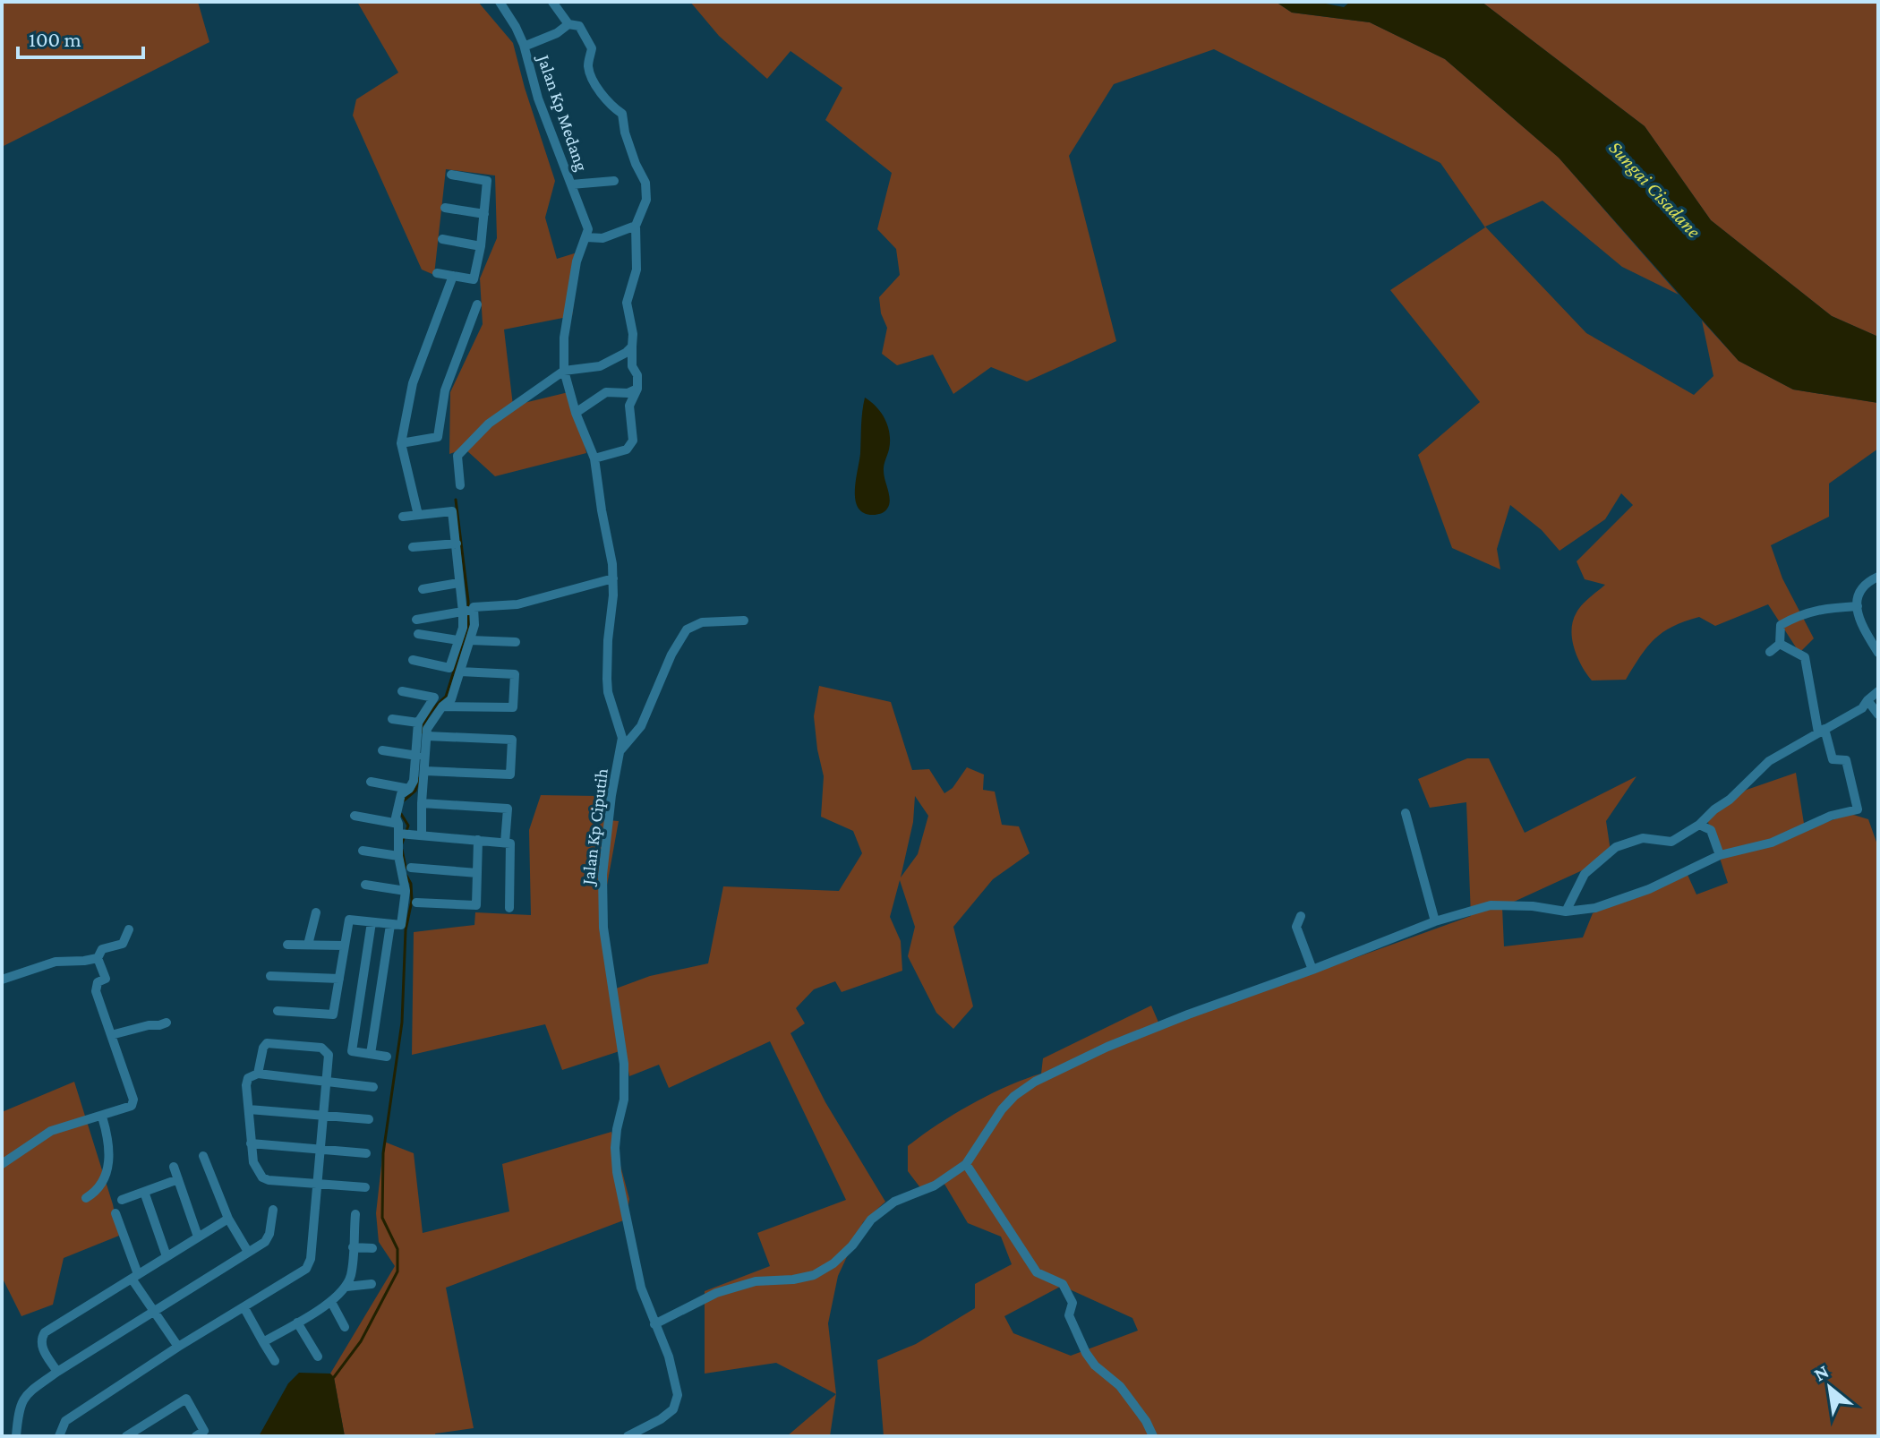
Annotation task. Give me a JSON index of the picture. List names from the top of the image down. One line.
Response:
{"streets":{"street":["Jalan Kp Medang","Jalan Kp Ciputih"]},"crossings":[["Jalan Kp Medang","Jalan Kp Ciputih"]],"water":["Sungai Cisadane"],"scale_bar":"100 m","north":"top left"}
